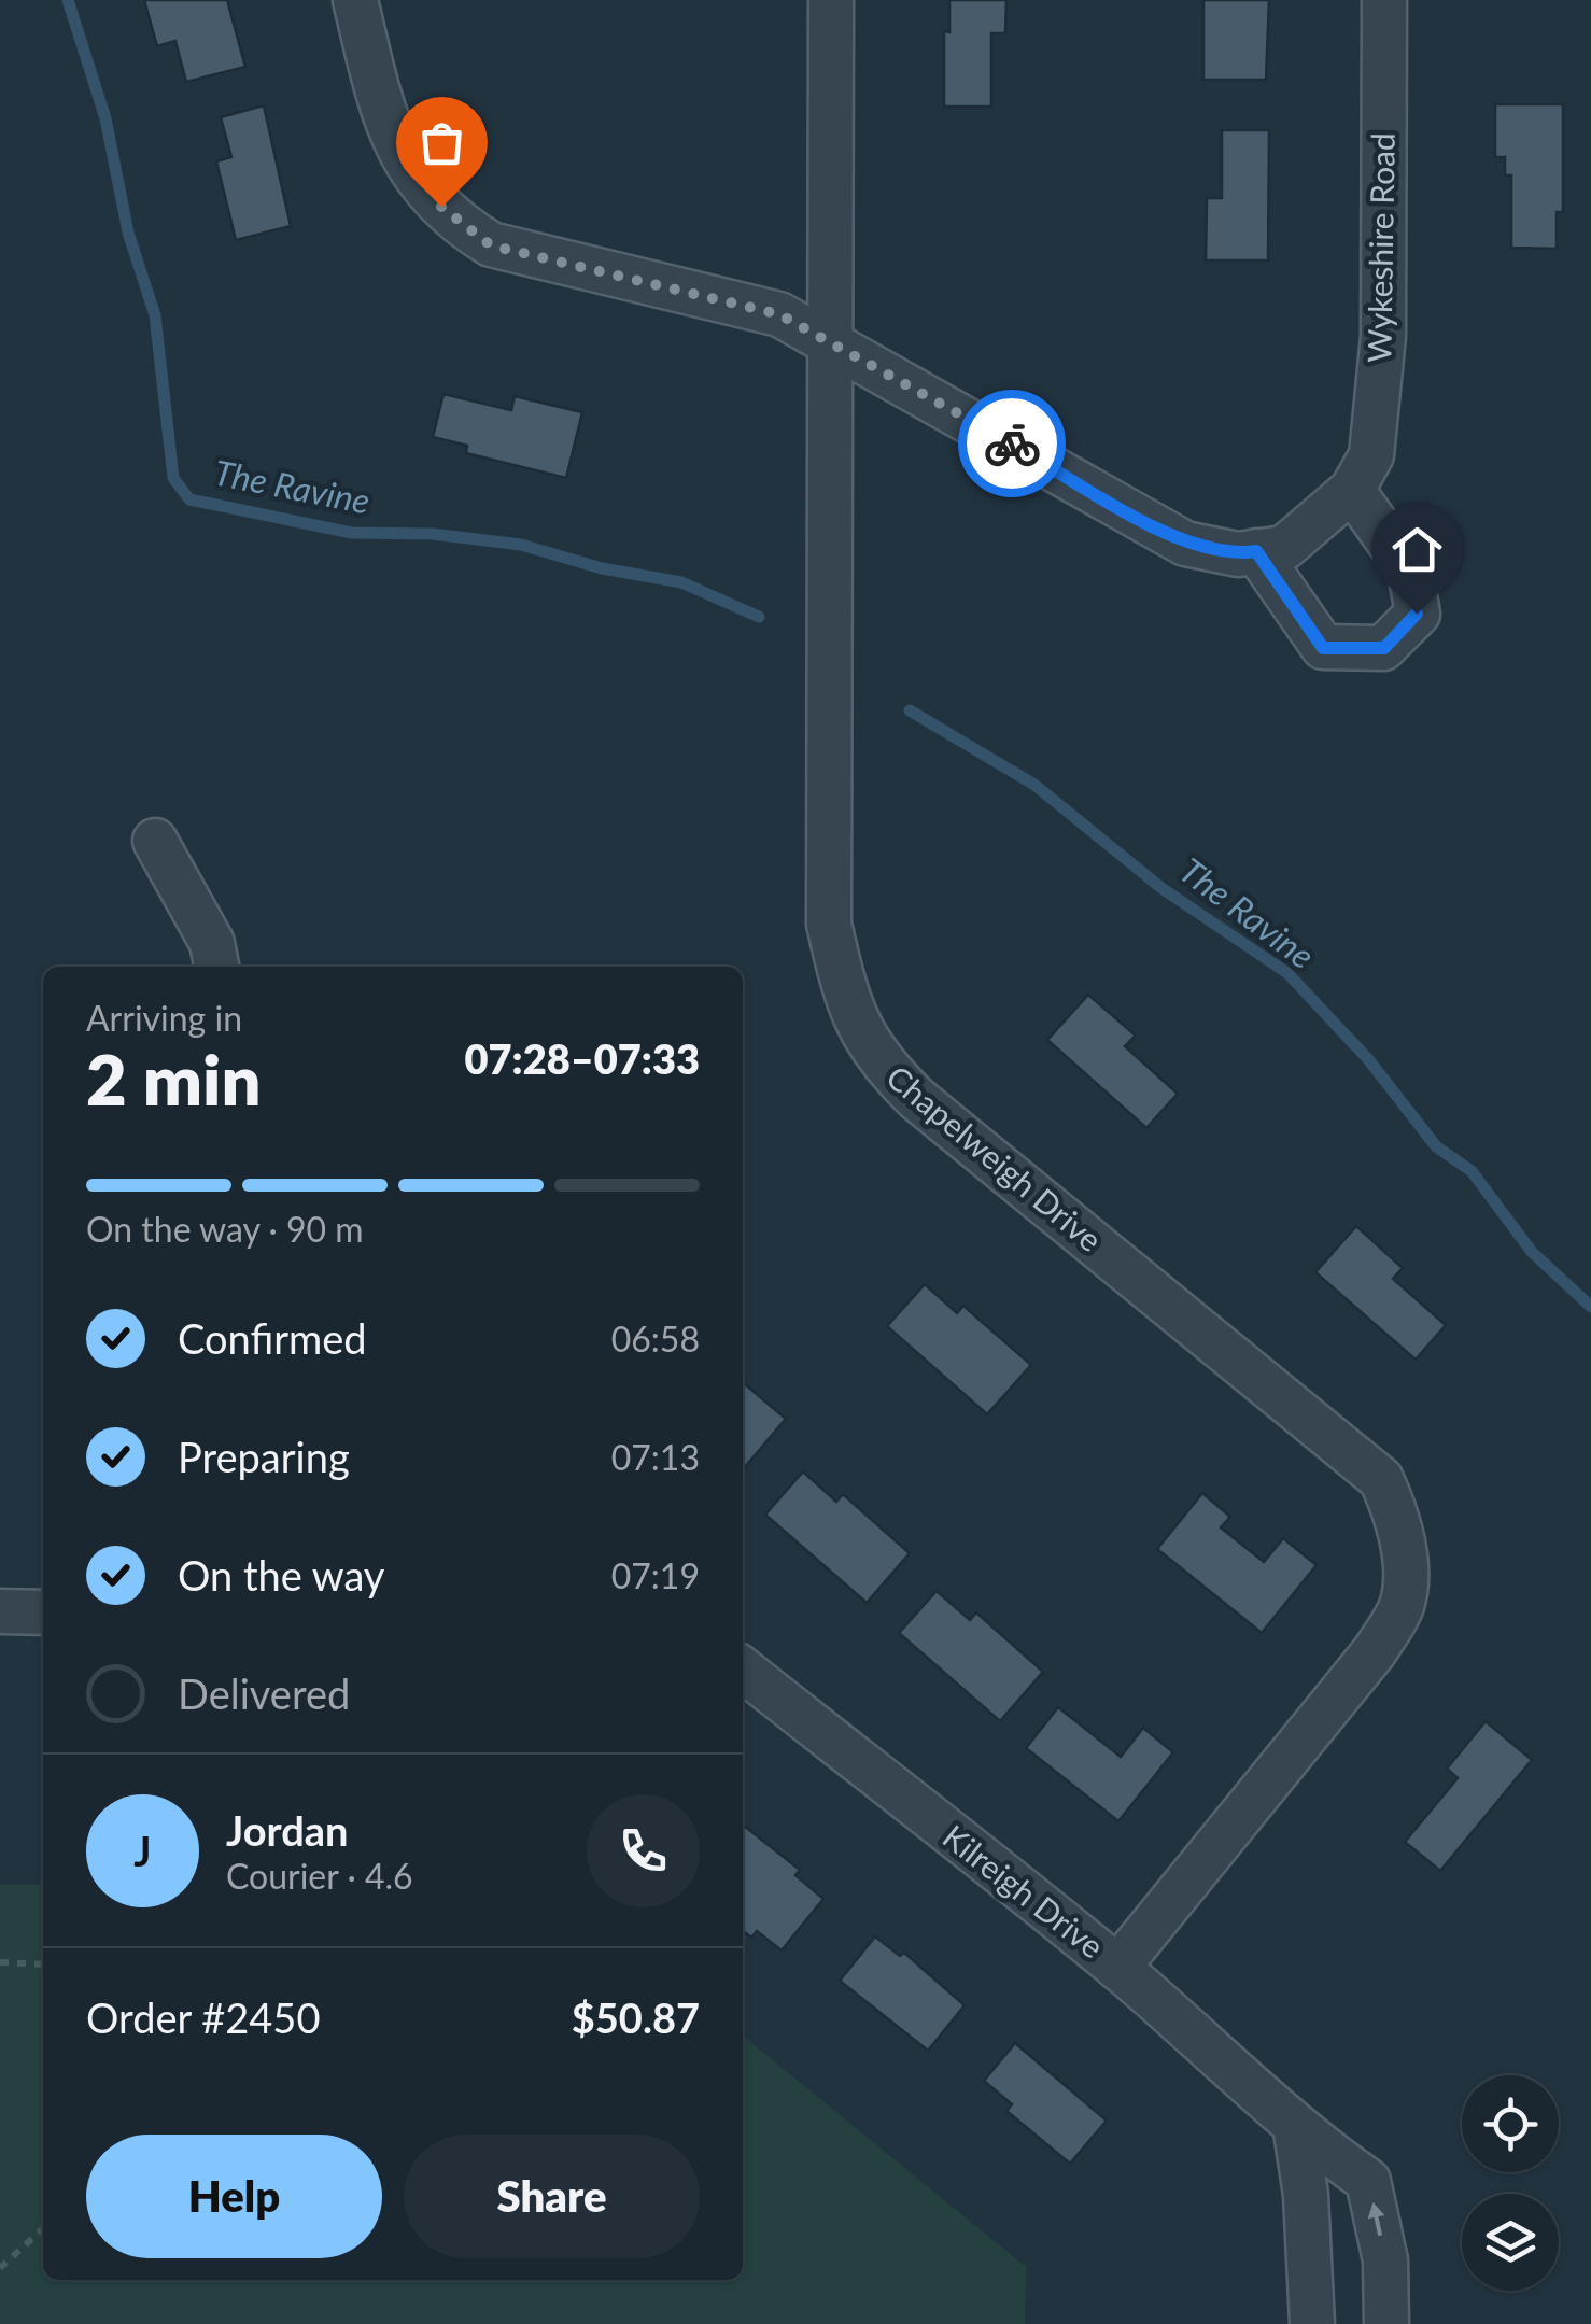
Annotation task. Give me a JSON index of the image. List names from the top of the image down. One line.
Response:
{"streets":{"street":["Wykeshire Road","Chapelweigh Drive","Kilreigh Drive"]},"crossings":[["Wykeshire Road","Chapelweigh Drive"],["Chapelweigh Drive","Kilreigh Drive"]],"water":["The Ravine"],"page":{"heading":["2 min","Arriving in","07:28–07:33"],"panel":["Jordan","Courier · 4.6","Order #2450","$50.87"],"bar":"On the way · 90 m","list":[["Confirmed","06:58"],["Preparing","07:13"],["On the way","07:19"],"Delivered"],"round":"J","buttons":["Help","Share"]}}
